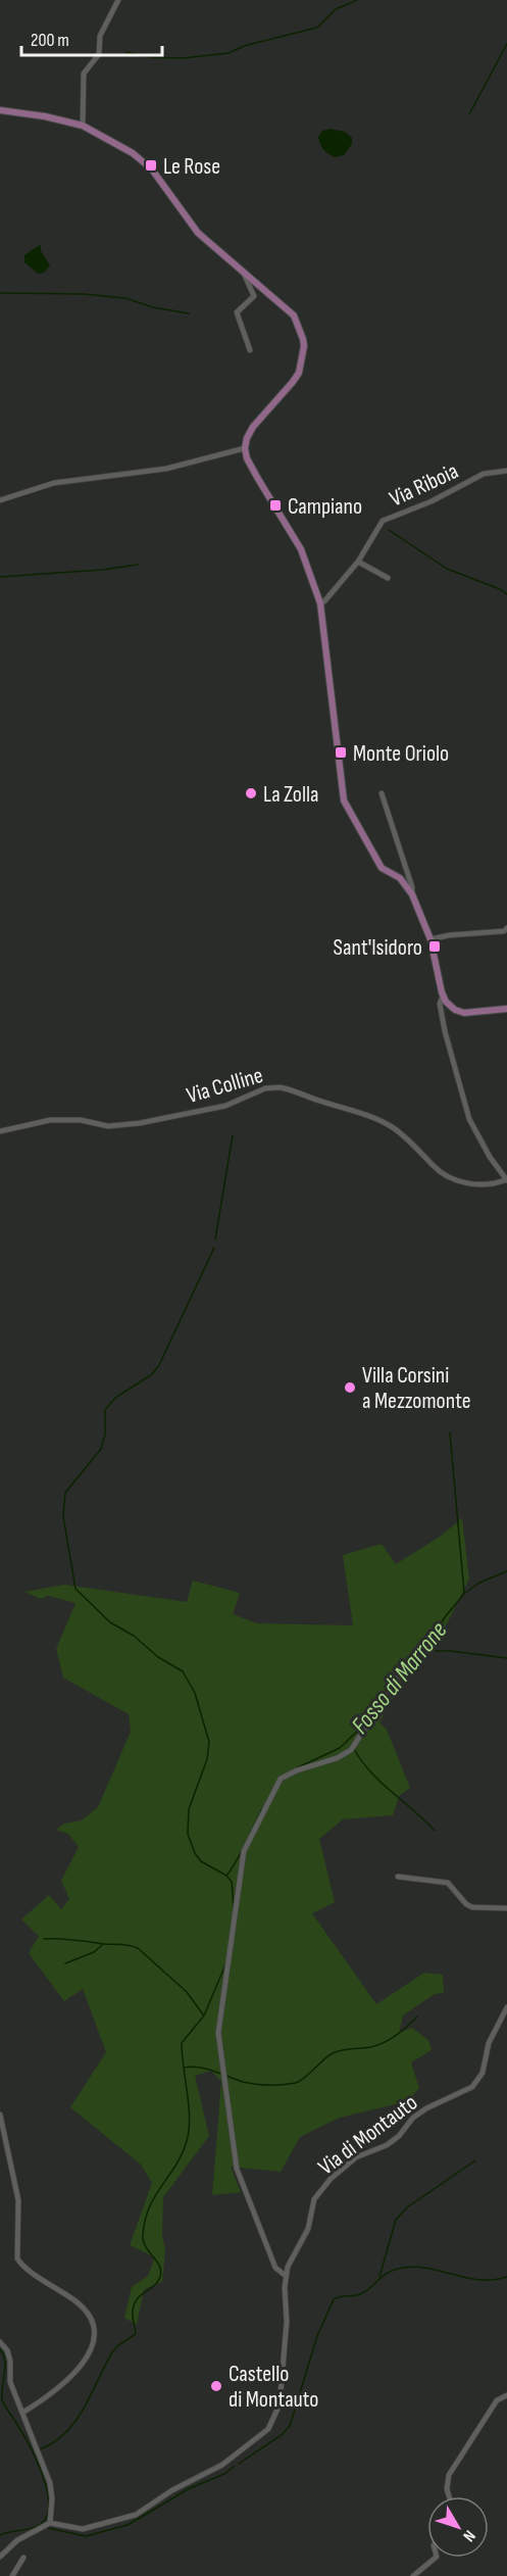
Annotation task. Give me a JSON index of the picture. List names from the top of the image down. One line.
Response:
{"streets":{"street":["Via Riboia","Via Colline","Via di Montauto"]},"water":["Fosso di Marrone"],"places":{"transit":["Le Rose","Campiano","Monte Oriolo","Sant'Isidoro"],"other":["La Zolla","Villa Corsini a Mezzomonte","Castello di Montauto"]},"scale_bar":"200 m","north":"bottom right"}
